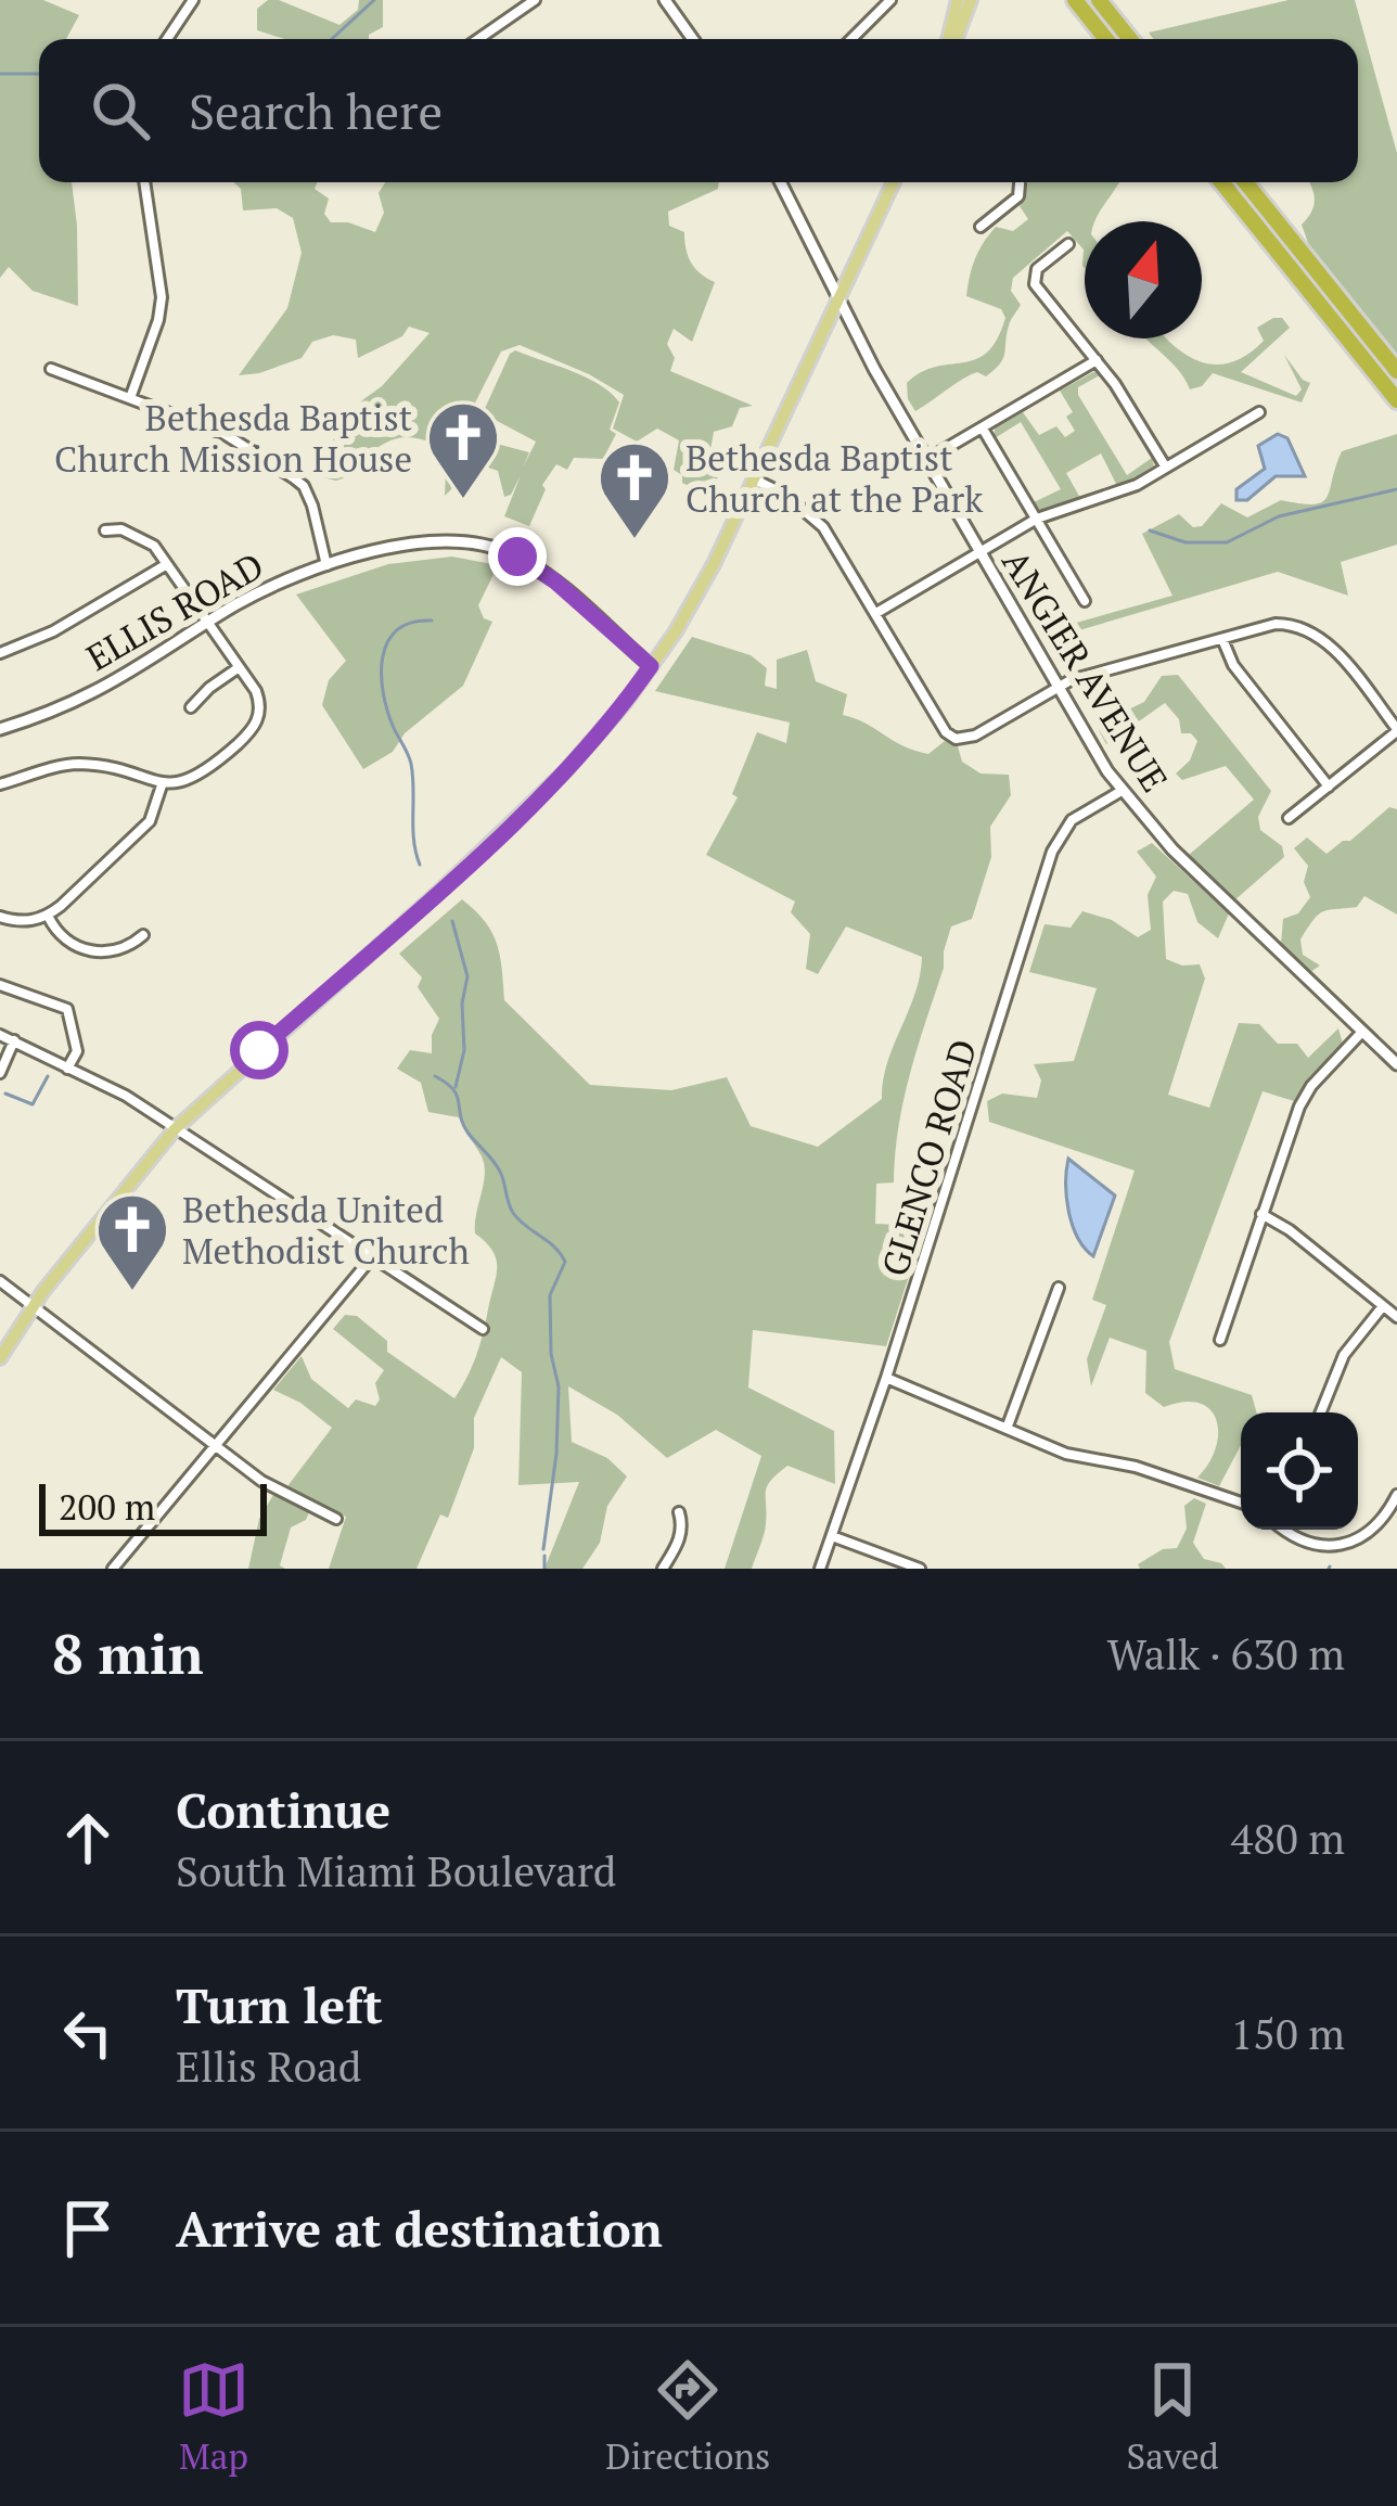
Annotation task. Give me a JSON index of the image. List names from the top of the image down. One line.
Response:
{"streets":{"street":["ELLIS ROAD","ANGIER AVENUE","GLENCO ROAD"]},"crossings":[["ANGIER AVENUE","GLENCO ROAD"]],"places":{"church":["Bethesda Baptist Church Mission House","Bethesda Baptist Church at the Park","Bethesda United Methodist Church"]},"scale_bar":"200 m","north":"top","page":{"search":"Search here","scale":"200 m","heading":["8 min","Walk · 630 m"],"list":[["Continue","South Miami Boulevard","480 m"],["Turn left","Ellis Road","150 m"],"Arrive at destination"],"nav":["Map","Directions","Saved"]}}
